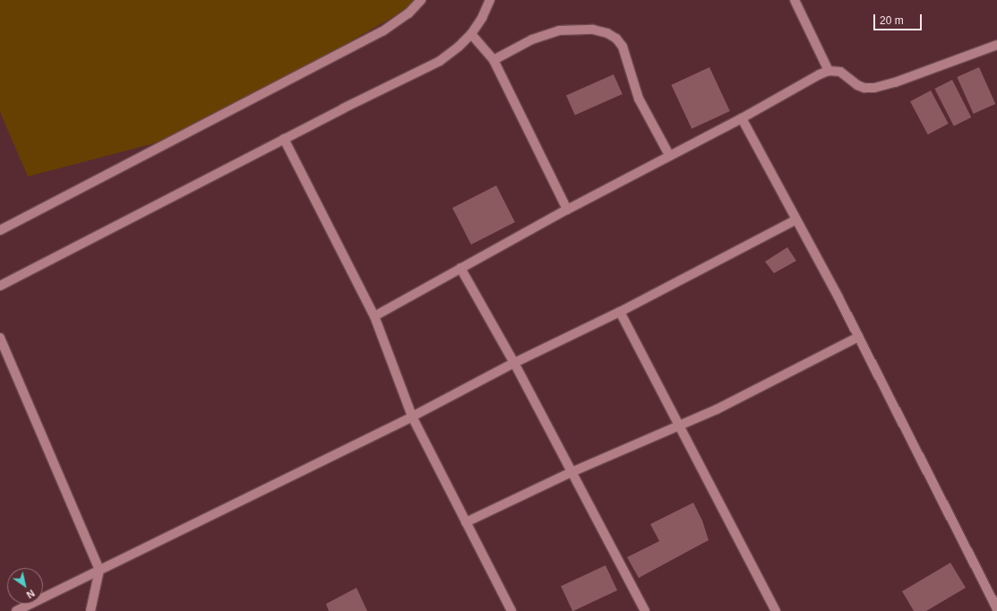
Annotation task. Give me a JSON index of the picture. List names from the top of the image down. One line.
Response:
{"scale_bar":"20 m","north":"bottom right"}
